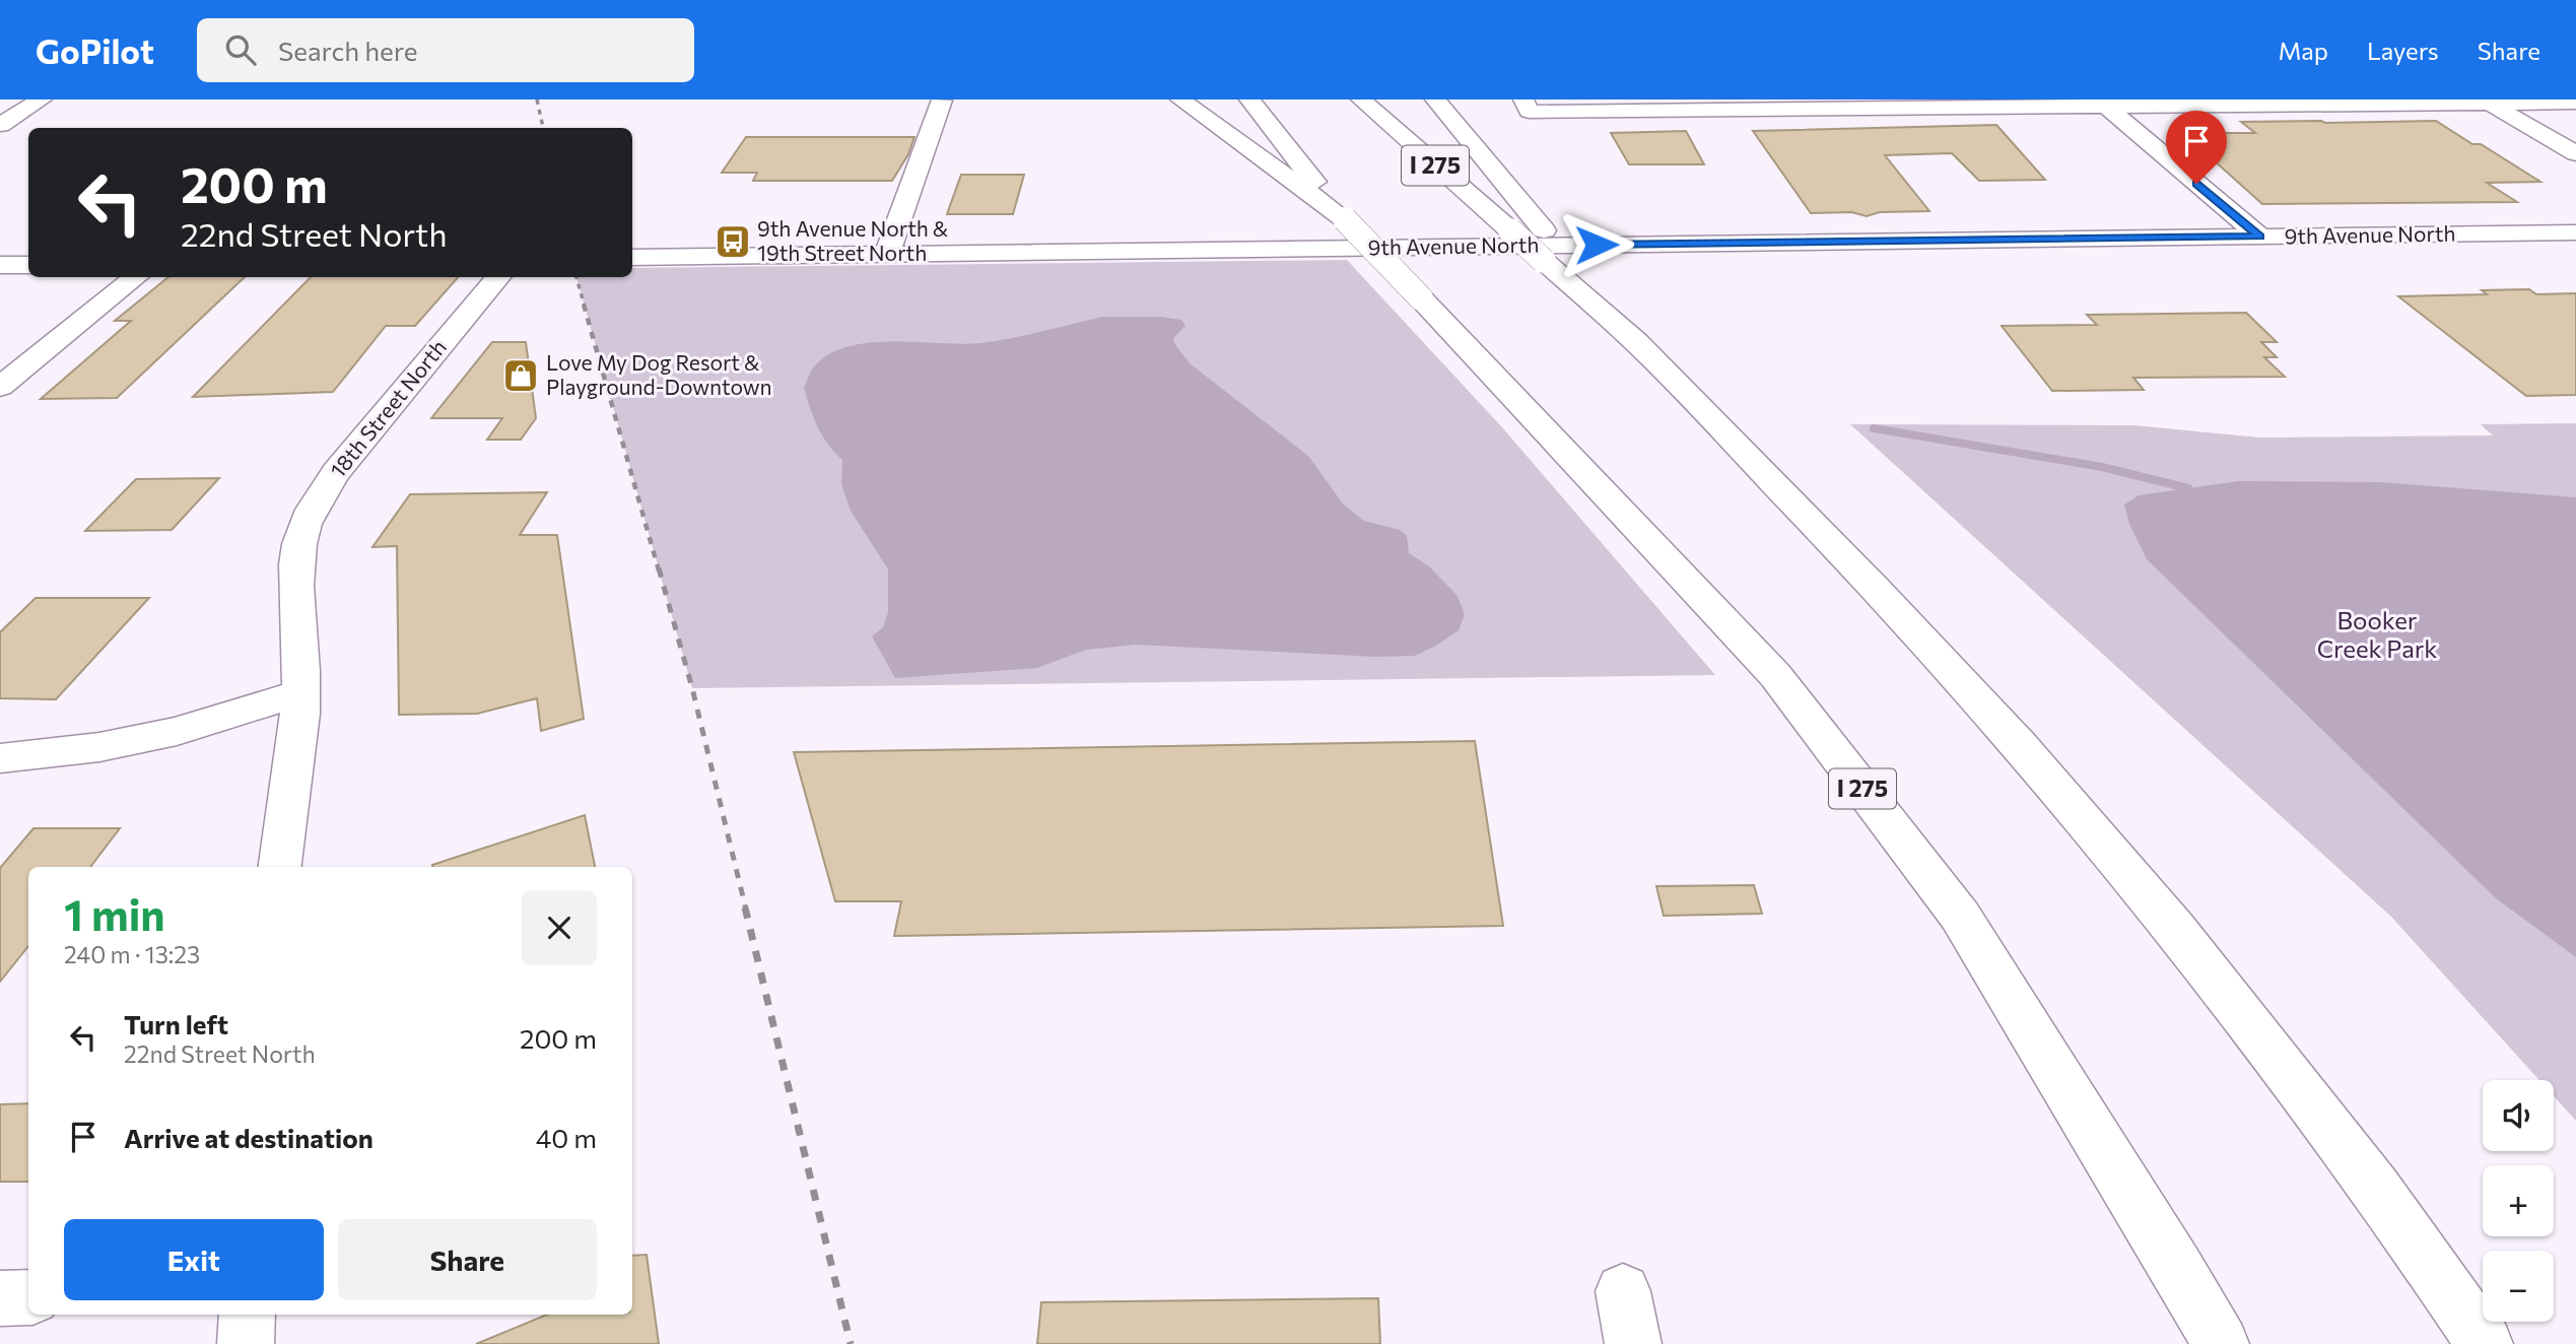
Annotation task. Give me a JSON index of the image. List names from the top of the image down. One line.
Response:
{"streets":{"main road":["I 275","9th Avenue North","18th Street North"]},"parks":["Booker Creek Park"],"places":{"bus stop":["9th Avenue North & 19th Street North"],"shop":["Love My Dog Resort & Playground-Downtown"]},"page":{"header":"GoPilot","search":"Search here","nav":["Map","Layers","Share"],"turn":["200 m","22nd Street North"],"heading":["1 min","240 m · 13:23"],"list":[{"name":"Turn left","note":"22nd Street North","value":"200 m"},{"name":"Arrive at destination","value":"40 m"}],"map_buttons":["+","−"],"buttons":["Exit","Share"]}}
